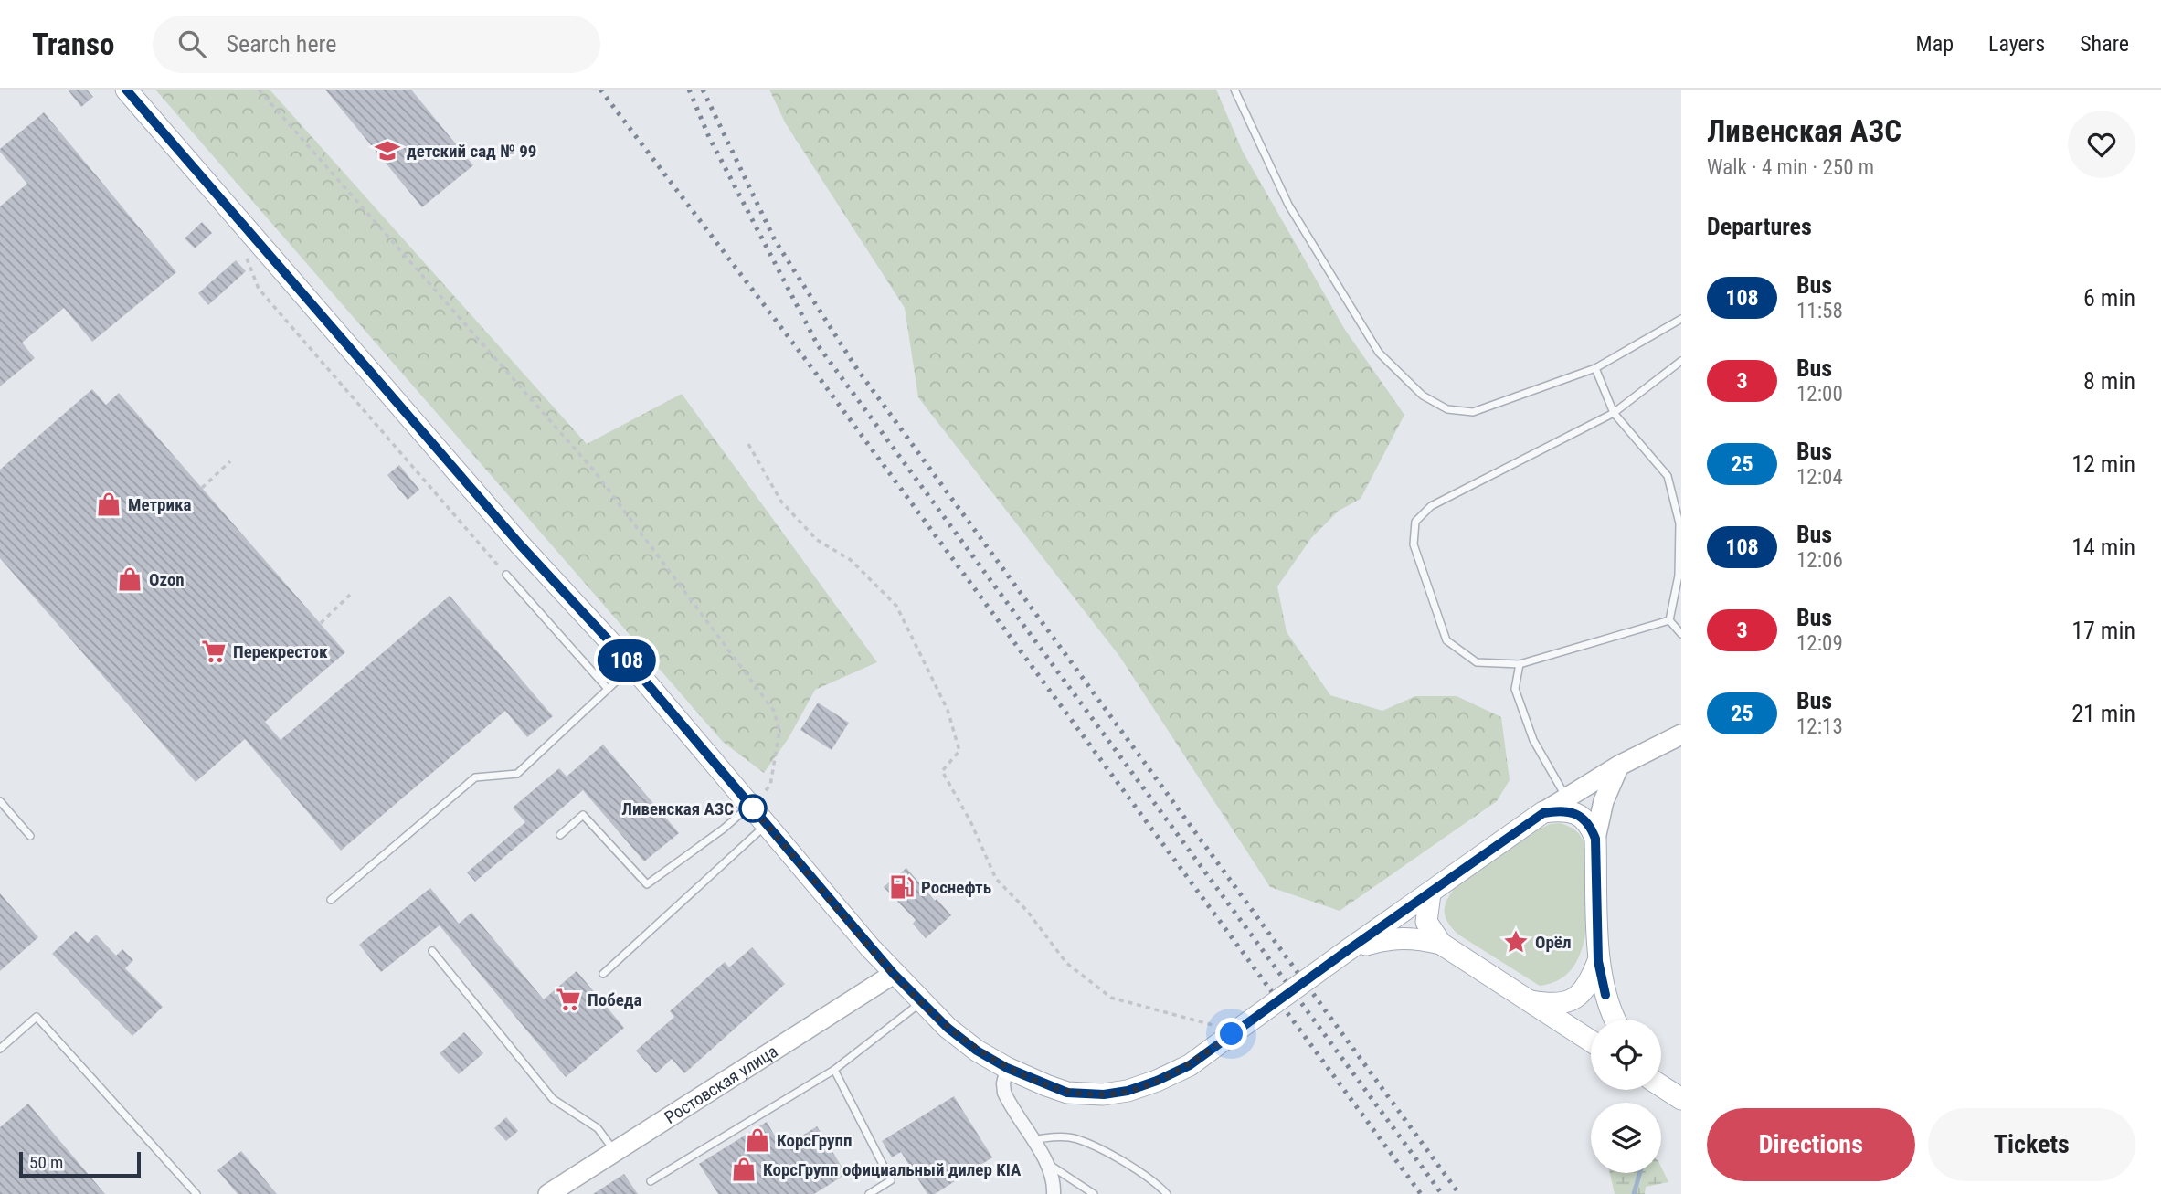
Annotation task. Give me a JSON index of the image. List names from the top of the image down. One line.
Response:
{"streets":{"street":["Ростовская улица"]},"places":{"school or university":["детский сад № 99"],"shop":["Метрика","Ozon","КорсГрупп","КорсГрупп официальный дилер KIA"],"supermarket":["Перекресток","Победа"],"other":["Ливенская АЗС"],"fuel station":["Роснефть"],"place":["Орёл"]},"lines":["bus line 108"],"scale_bar":"50 m","page":{"header":"Transo","search":"Search here","nav":["Map","Layers","Share"],"on_map":"108","heading":[["Ливенская АЗС","Walk · 4 min · 250 m"],"Departures"],"list":[{"mark":"108","name":"Bus","note":"11:58","value":"6 min"},{"mark":"3","name":"Bus","note":"12:00","value":"8 min"},{"mark":"25","name":"Bus","note":"12:04","value":"12 min"},{"mark":"108","name":"Bus","note":"12:06","value":"14 min"},{"mark":"3","name":"Bus","note":"12:09","value":"17 min"},{"mark":"25","name":"Bus","note":"12:13","value":"21 min"}],"buttons":["Directions","Tickets"],"scale":"50 m"}}
